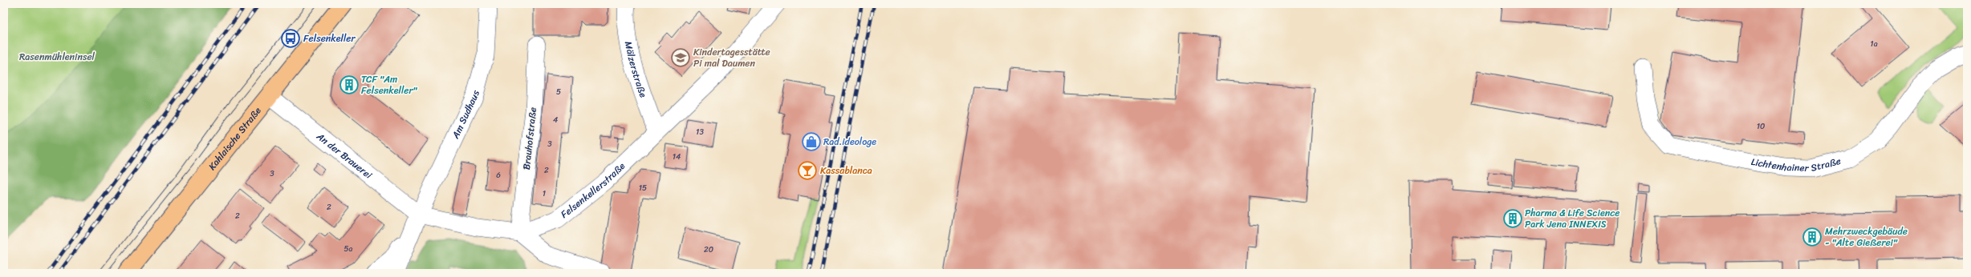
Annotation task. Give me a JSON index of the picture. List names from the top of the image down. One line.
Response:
{"streets":{"main road":["Kahlaische Straße"],"street":["Mälzerstraße","Am Sudhaus","Brauhofstraße","An der Brauerei","Lichtenhainer Straße","Felsenkellerstraße"]},"crossings":[["Mälzerstraße","Felsenkellerstraße"],["Am Sudhaus","An der Brauerei"],["Am Sudhaus","Felsenkellerstraße"],["Kahlaische Straße","An der Brauerei"],["Brauhofstraße","Felsenkellerstraße"],["An der Brauerei","Felsenkellerstraße"]],"parks":["Rasenmühleninsel"],"places":{"bus stop":["Felsenkeller"],"school or university":["Kindertagesstätte Pi mal Daumen"],"building":["TCF \"Am Felsenkeller\"","Pharma & Life Science Park Jena INNEXIS","Mehrzweckgebäude - \"Alte Gießerei\""],"shop":["Rad.ideologe"],"bar":["Kassablanca"]},"house_numbers":["1a","5","4","10","13","3","14","2","3","6","15","1","2","2","5a","20"]}
